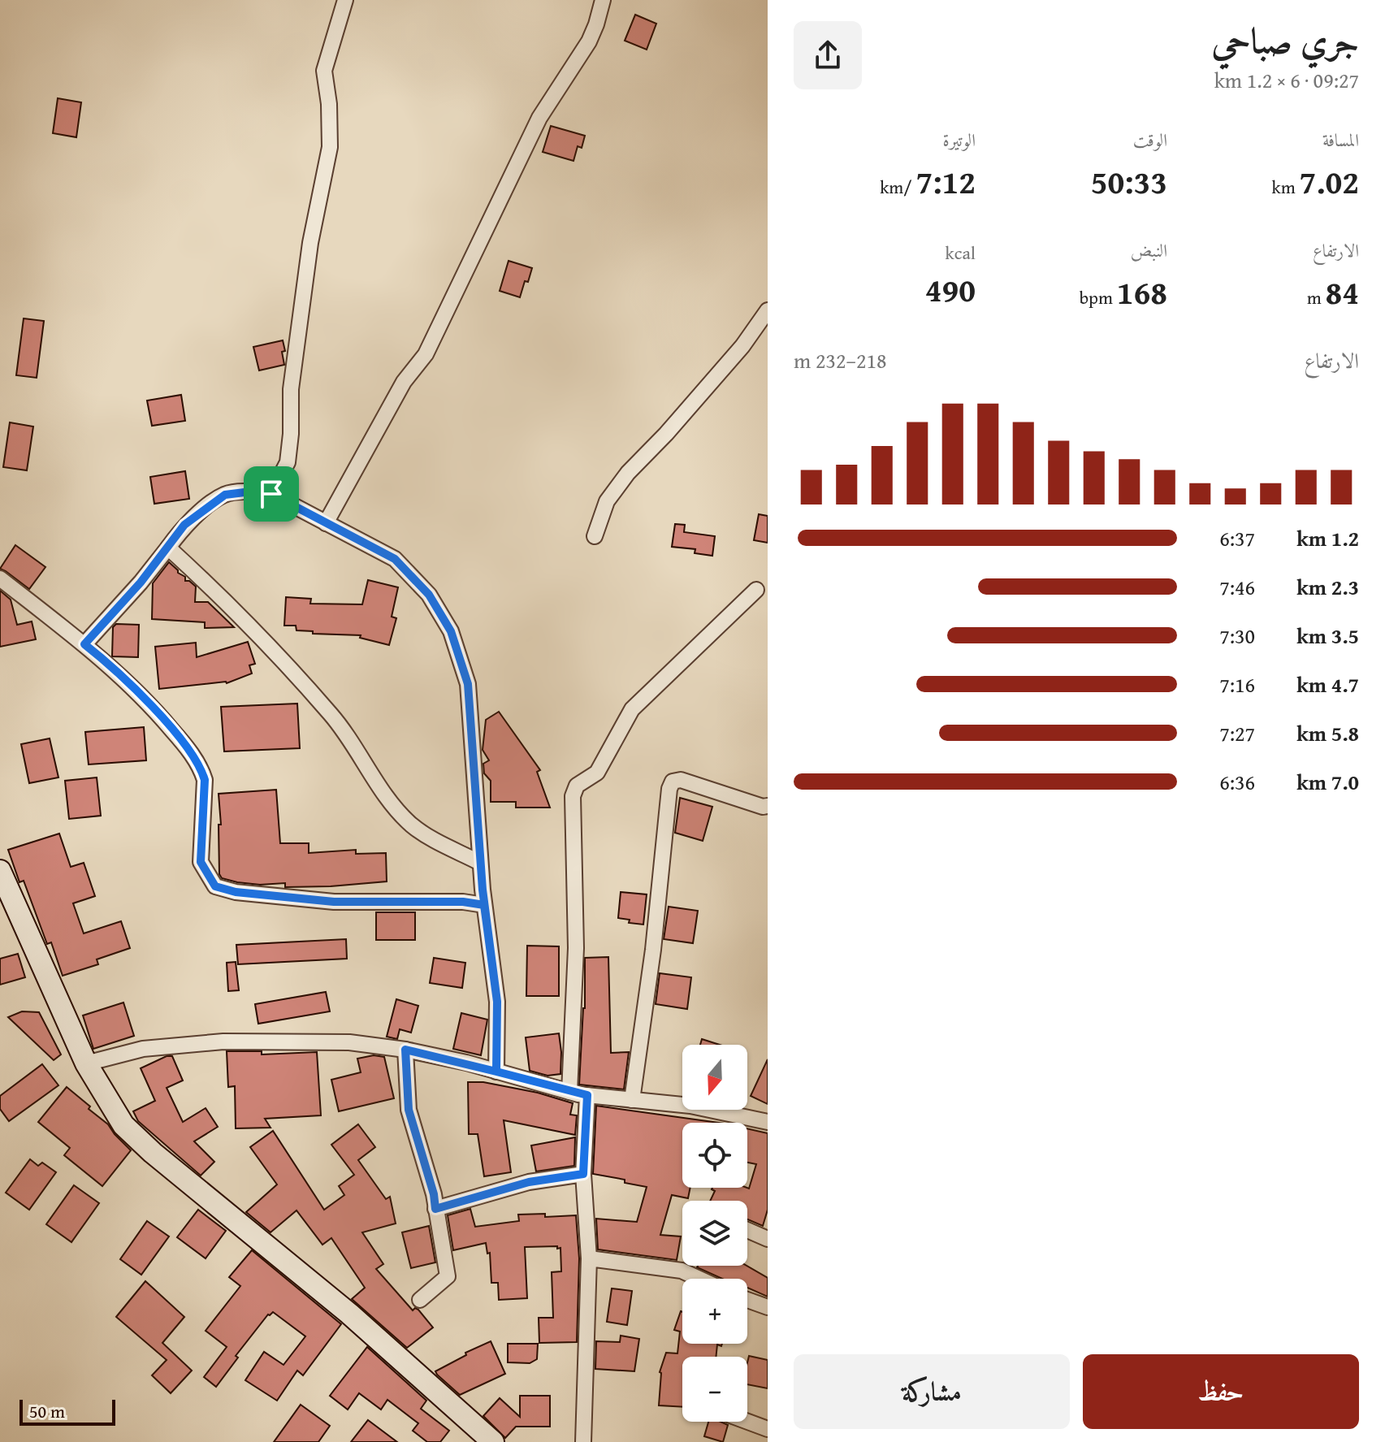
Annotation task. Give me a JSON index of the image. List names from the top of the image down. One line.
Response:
{"scale_bar":"50 m","north":"bottom","page":{"heading":["جري صباحي","09:27 · 6 × 1.2 km"],"stats":[["المسافة","7.02 km"],["الوقت","50:33"],["الوتيرة","7:12 /km"],["الارتفاع","84 m"],["النبض","168 bpm"],["kcal","490"]],"chart":["الارتفاع","218–232 m"],"list":[{"name":"1.2 km","note":"6:37"},{"name":"2.3 km","note":"7:46"},{"name":"3.5 km","note":"7:30"},{"name":"4.7 km","note":"7:16"},{"name":"5.8 km","note":"7:27"},{"name":"7.0 km","note":"6:36"}],"map_buttons":["+","−"],"buttons":["حفظ","مشاركة"],"scale":"50 m"}}
